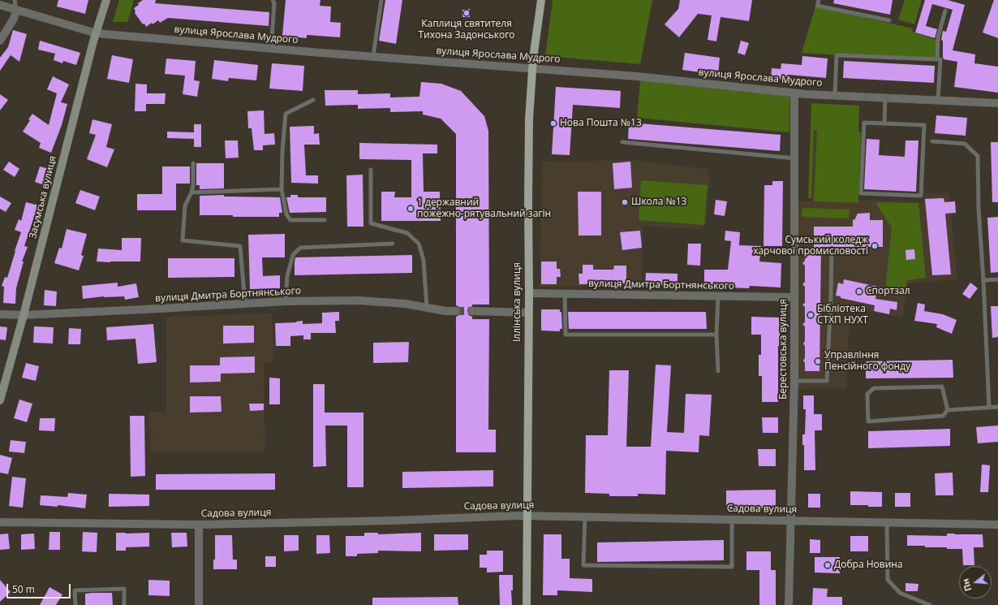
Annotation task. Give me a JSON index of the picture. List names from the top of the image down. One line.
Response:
{"streets":{"main road":["Іллінська вулиця"],"street":["вулиця Ярослава Мудрого","Засумська вулиця","вулиця Дмитра Бортнянського","Берестовська вулиця","Садова вулиця"]},"crossings":[["вулиця Ярослава Мудрого","Засумська вулиця"],["вулиця Ярослава Мудрого","Іллінська вулиця"],["вулиця Ярослава Мудрого","Берестовська вулиця"],["Засумська вулиця","вулиця Дмитра Бортнянського"],["вулиця Дмитра Бортнянського","Іллінська вулиця"],["вулиця Дмитра Бортнянського","Берестовська вулиця"],["Іллінська вулиця","Садова вулиця"],["Берестовська вулиця","Садова вулиця"]],"places":["Каплиця святителя Тихона Задонського","Нова Пошта №13","Школа №13","1 державний пожежно-рятувальний загін","Сумський коледж харчової промисловості","Спортзал","Бібліотека СТХП НУХТ","Управління Пенсійного фонду","Добра Новина"],"scale_bar":"50 m","north":"left"}
